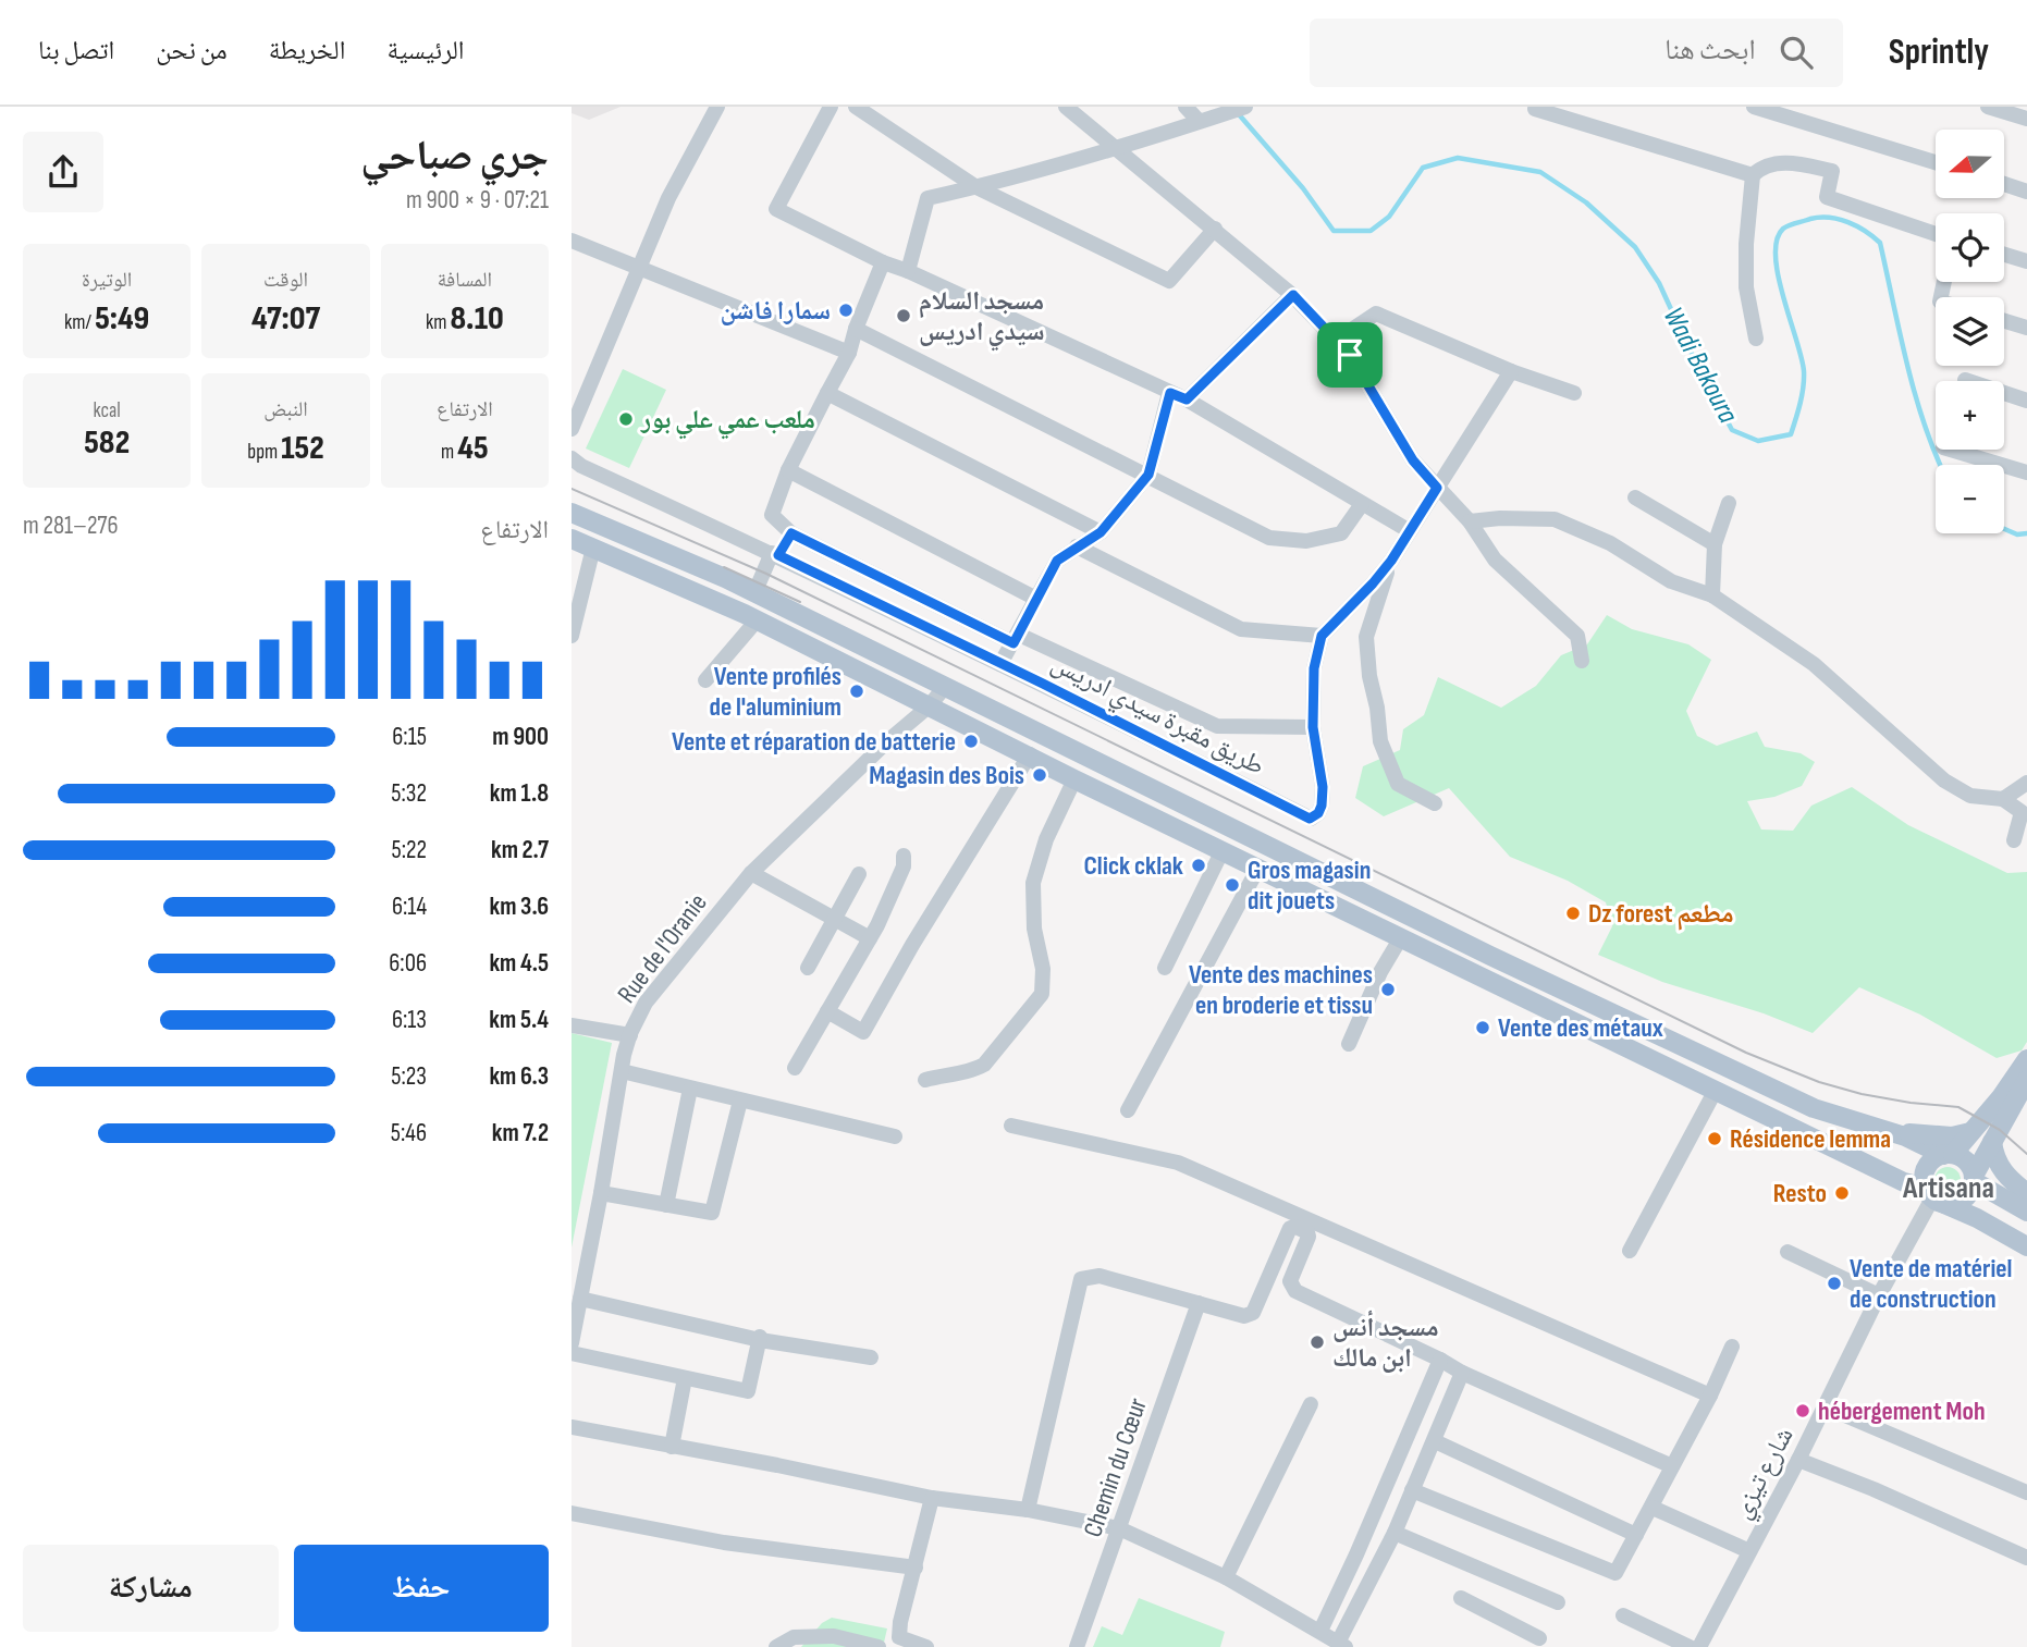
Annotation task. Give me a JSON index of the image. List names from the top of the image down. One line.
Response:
{"streets":{"street":["طريق مقبرة سيدي ادريس","Rue de l'Oranie","Chemin du Cœur","شارع تيزي"]},"districts":["Artisana"],"water":["Wadi Bakoura"],"places":["سمارا فاشن","مسجد السلام سيدي ادريس","ملعب عمي علي بور","Vente profilés de l'aluminium","Vente et réparation de batterie","Magasin des Bois","Click cklak","Gros magasin dit jouets","Dz forest مطعم","Vente des machines en broderie et tissu","Vente des métaux","Résidence lemma","Resto","Vente de matériel de construction","مسجد أنس ابن مالك","hébergement Moh"],"north":"left","page":{"header":"Sprintly","search":"ابحث هنا","nav":["الرئيسية","الخريطة","من نحن","اتصل بنا"],"heading":["جري صباحي","07:21 · 9 × 900 m"],"map_buttons":["+","−"],"stats":[["المسافة","8.10 km"],["الوقت","47:07"],["الوتيرة","5:49 /km"],["الارتفاع","45 m"],["النبض","152 bpm"],["kcal","582"]],"chart":["الارتفاع","276–281 m"],"list":[{"name":"900 m","note":"6:15"},{"name":"1.8 km","note":"5:32"},{"name":"2.7 km","note":"5:22"},{"name":"3.6 km","note":"6:14"},{"name":"4.5 km","note":"6:06"},{"name":"5.4 km","note":"6:13"},{"name":"6.3 km","note":"5:23"},{"name":"7.2 km","note":"5:46"}],"buttons":["حفظ","مشاركة"]}}
